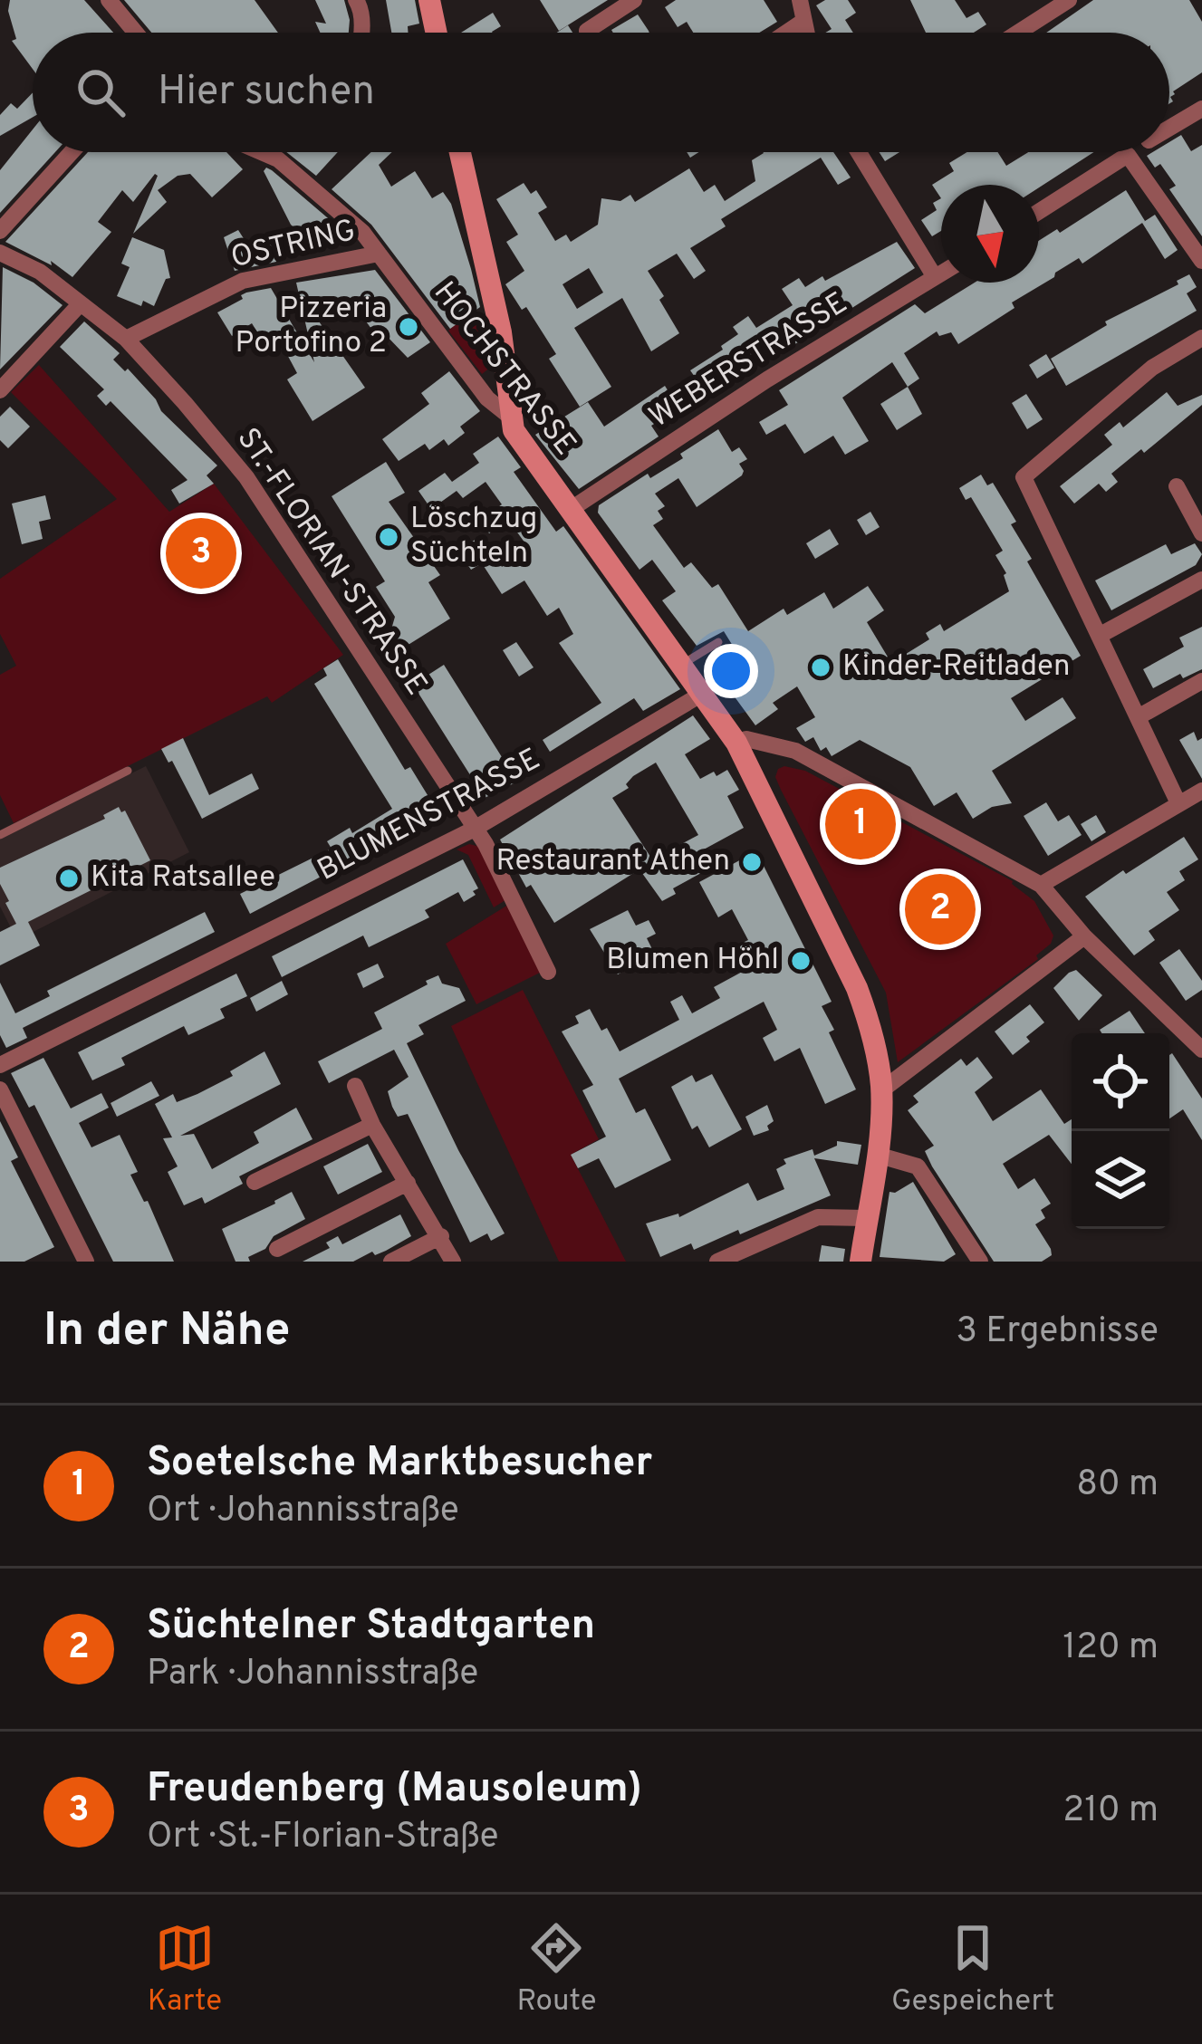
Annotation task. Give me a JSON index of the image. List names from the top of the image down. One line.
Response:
{"streets":{"main road":["HOCHSTRASSE"],"street":["OSTRING","WEBERSTRASSE","ST.-FLORIAN-STRASSE","BLUMENSTRASSE"]},"crossings":[["OSTRING","HOCHSTRASSE"],["OSTRING","ST.-FLORIAN-STRASSE"],["WEBERSTRASSE","HOCHSTRASSE"],["HOCHSTRASSE","BLUMENSTRASSE"],["ST.-FLORIAN-STRASSE","BLUMENSTRASSE"]],"places":["Pizzeria Portofino 2","Löschzug Süchteln","Kinder-Reitladen","Restaurant Athen","Kita Ratsallee","Blumen Höhl"],"north":"bottom","page":{"search":"Hier suchen","pins":["3","1","2"],"heading":["In der Nähe","3 Ergebnisse"],"list":[{"mark":"1","name":"Soetelsche Marktbesucher","note":"Ort · Johannisstraße","value":"80 m"},{"mark":"2","name":"Süchtelner Stadtgarten","note":"Park · Johannisstraße","value":"120 m"},{"mark":"3","name":"Freudenberg (Mausoleum)","note":"Ort · St.-Florian-Straße","value":"210 m"}],"nav":["Karte","Route","Gespeichert"]}}
